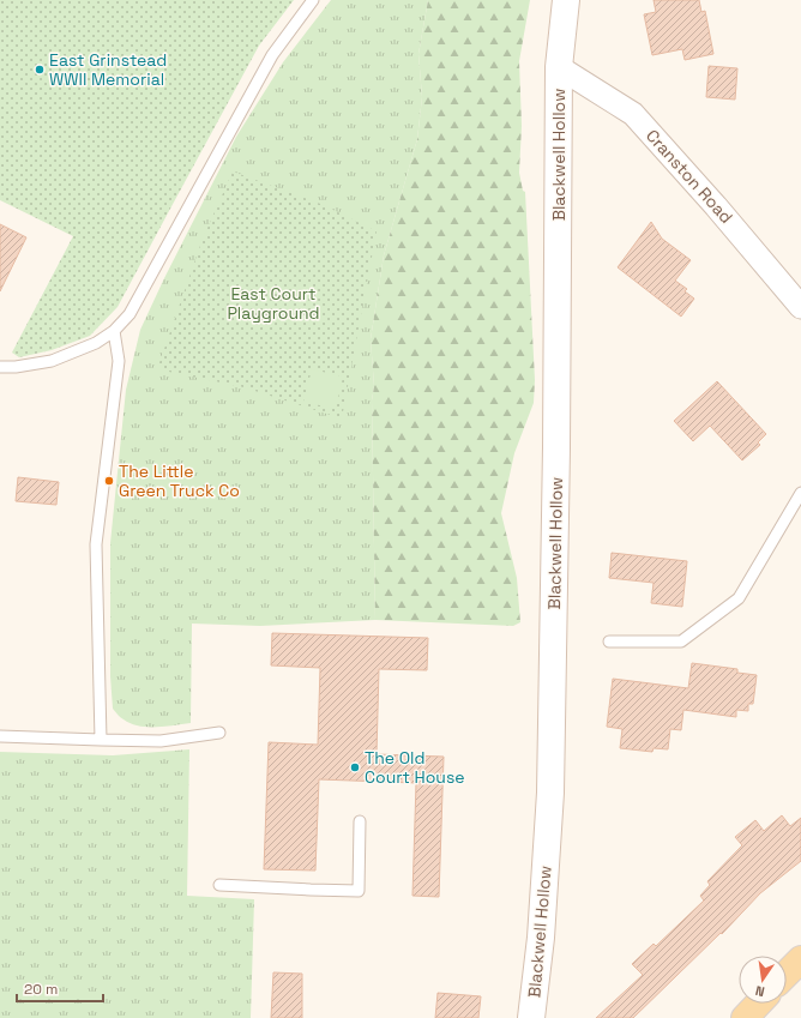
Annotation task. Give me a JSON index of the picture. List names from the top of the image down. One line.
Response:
{"streets":{"main road":["Blackwell Hollow"],"street":["Cranston Road"]},"crossings":[["Blackwell Hollow","Cranston Road"]],"parks":["East Court Playground"],"places":["East Grinstead WWII Memorial","The Little Green Truck Co","The Old Court House"],"scale_bar":"20 m","north":"bottom"}
